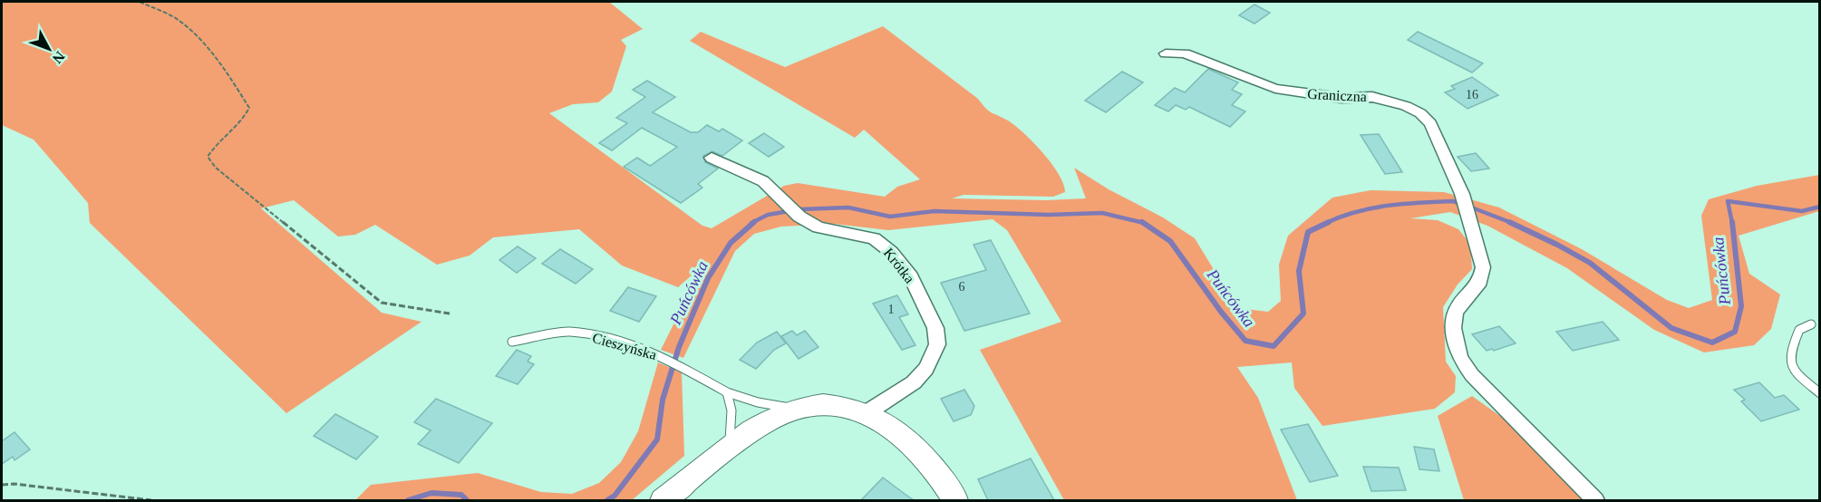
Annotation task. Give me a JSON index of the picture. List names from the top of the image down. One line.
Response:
{"streets":{"street":["Graniczna","Krótka"],"lane":["Cieszyńska"]},"water":["Puńcówka"],"house_numbers":["16","6","1"],"north":"bottom right"}
